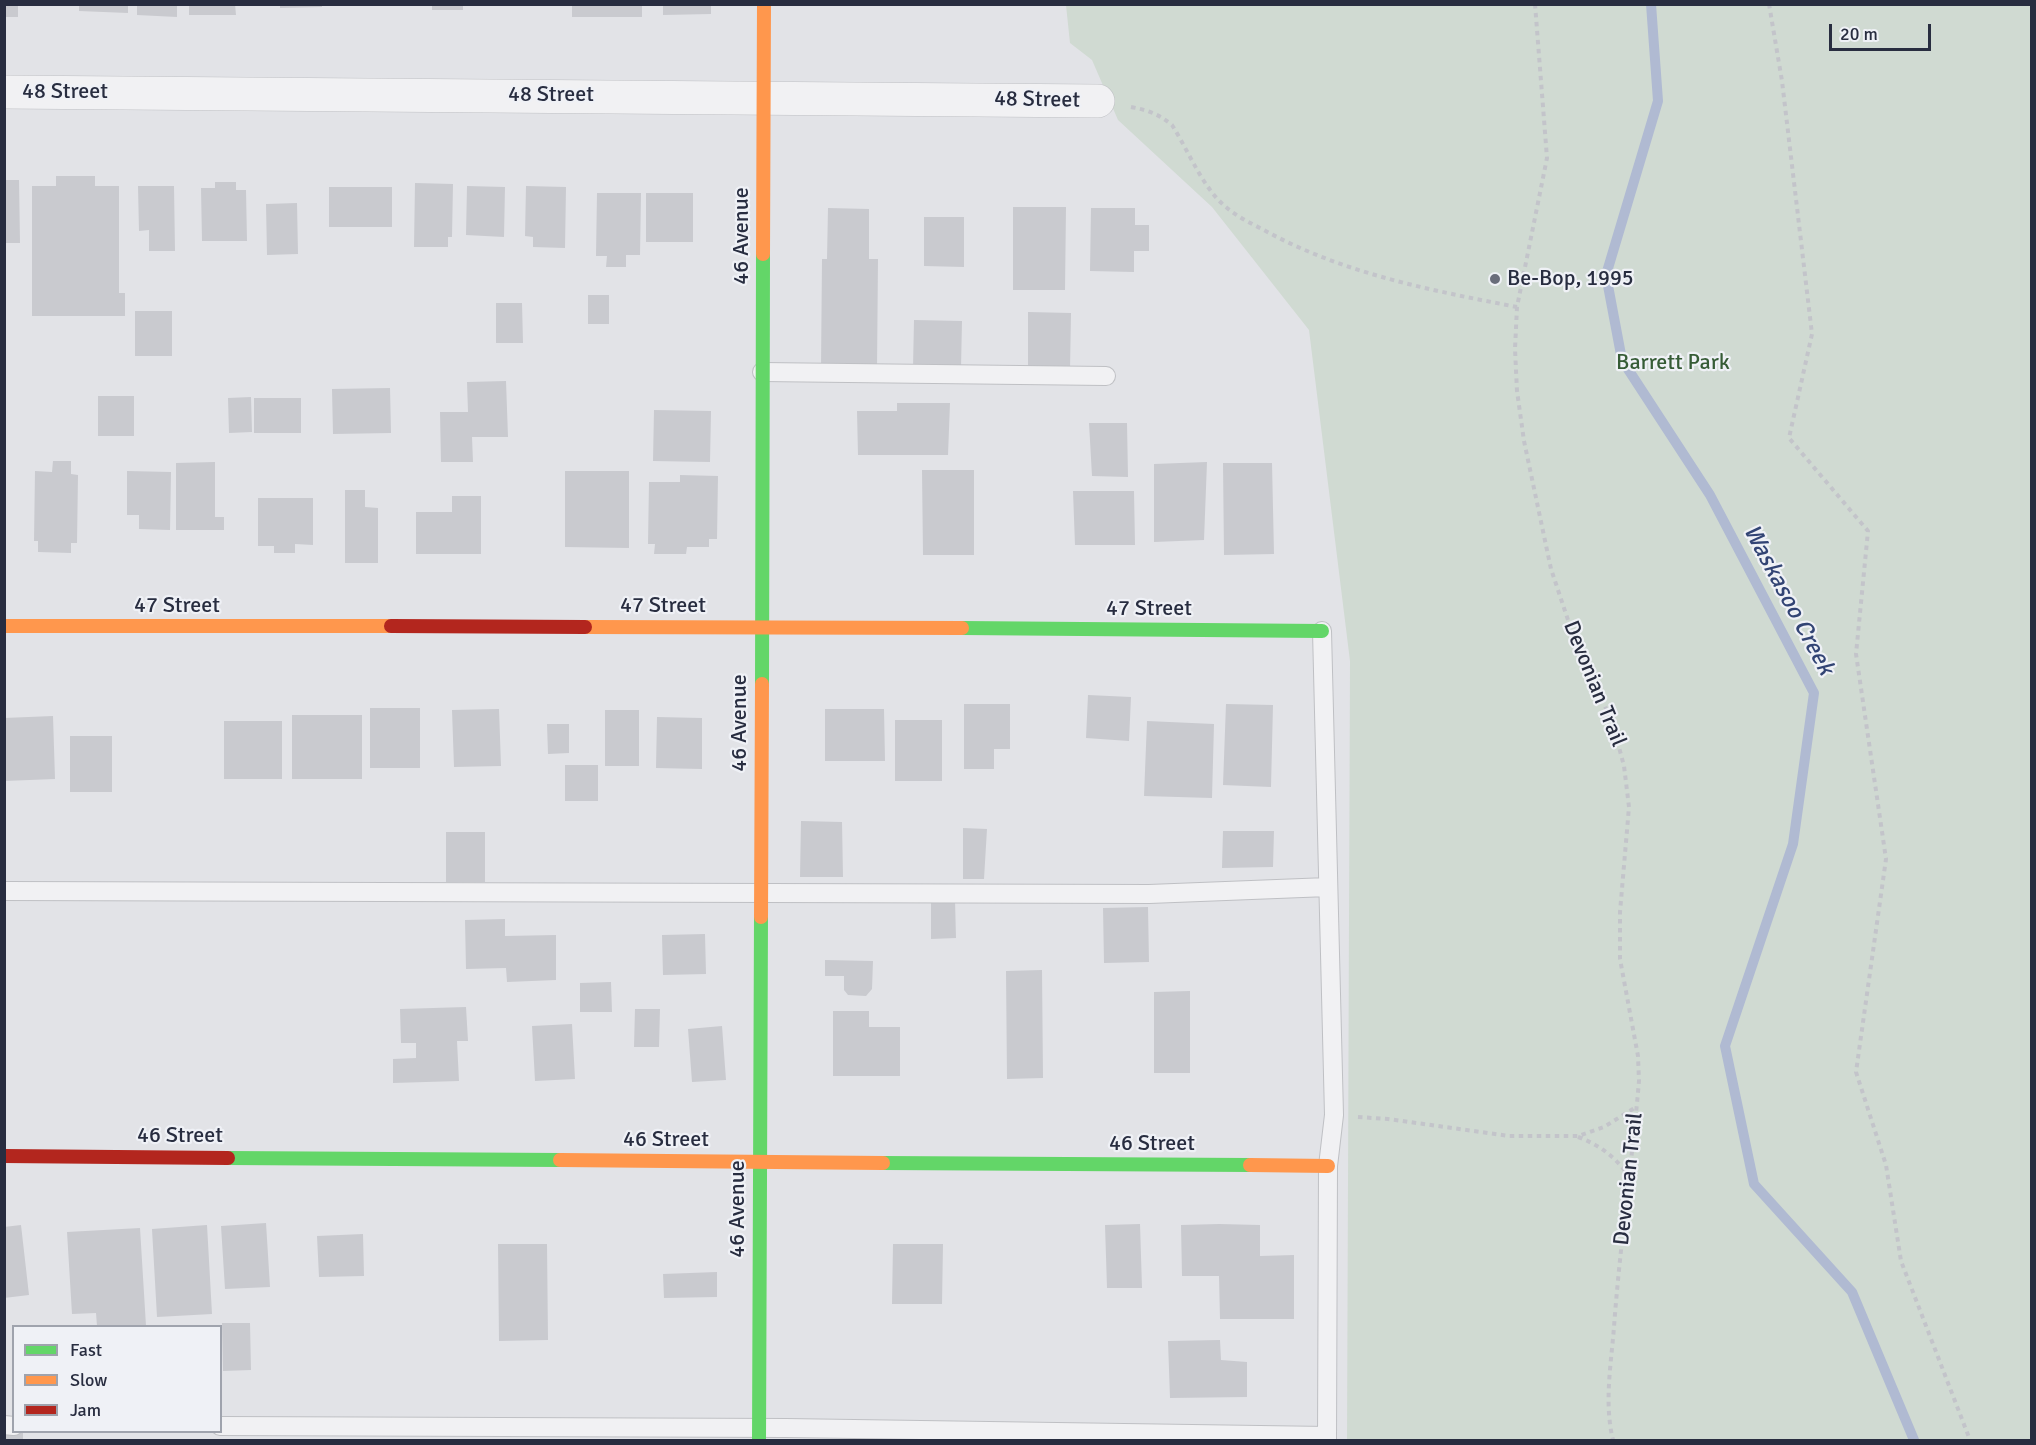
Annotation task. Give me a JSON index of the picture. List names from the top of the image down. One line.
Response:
{"streets":{"street":["48 Street","46 Avenue","47 Street","46 Street"],"path":["Devonian Trail"]},"crossings":[["48 Street","46 Avenue"],["46 Avenue","47 Street"],["46 Avenue","46 Street"]],"water":["Waskasoo Creek"],"parks":["Barrett Park"],"places":["Be-Bop, 1995"],"legend":["Fast","Slow","Jam"],"scale_bar":"20 m"}
